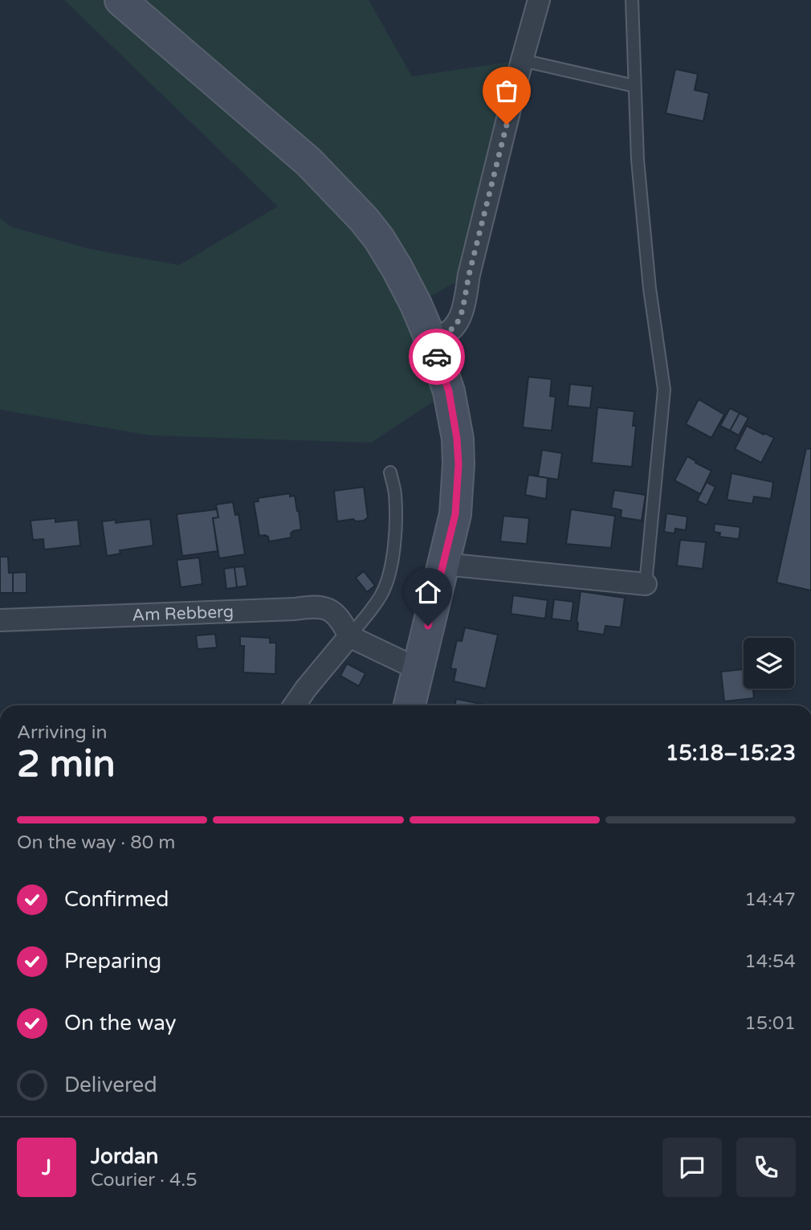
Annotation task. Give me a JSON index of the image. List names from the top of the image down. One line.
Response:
{"streets":{"street":["Am Rebberg"]},"page":{"heading":["2 min","Arriving in","15:18–15:23"],"panel":["Jordan","Courier · 4.5"],"bar":"On the way · 80 m","list":[["Confirmed","14:47"],["Preparing","14:54"],["On the way","15:01"],"Delivered"],"round":"J"}}
